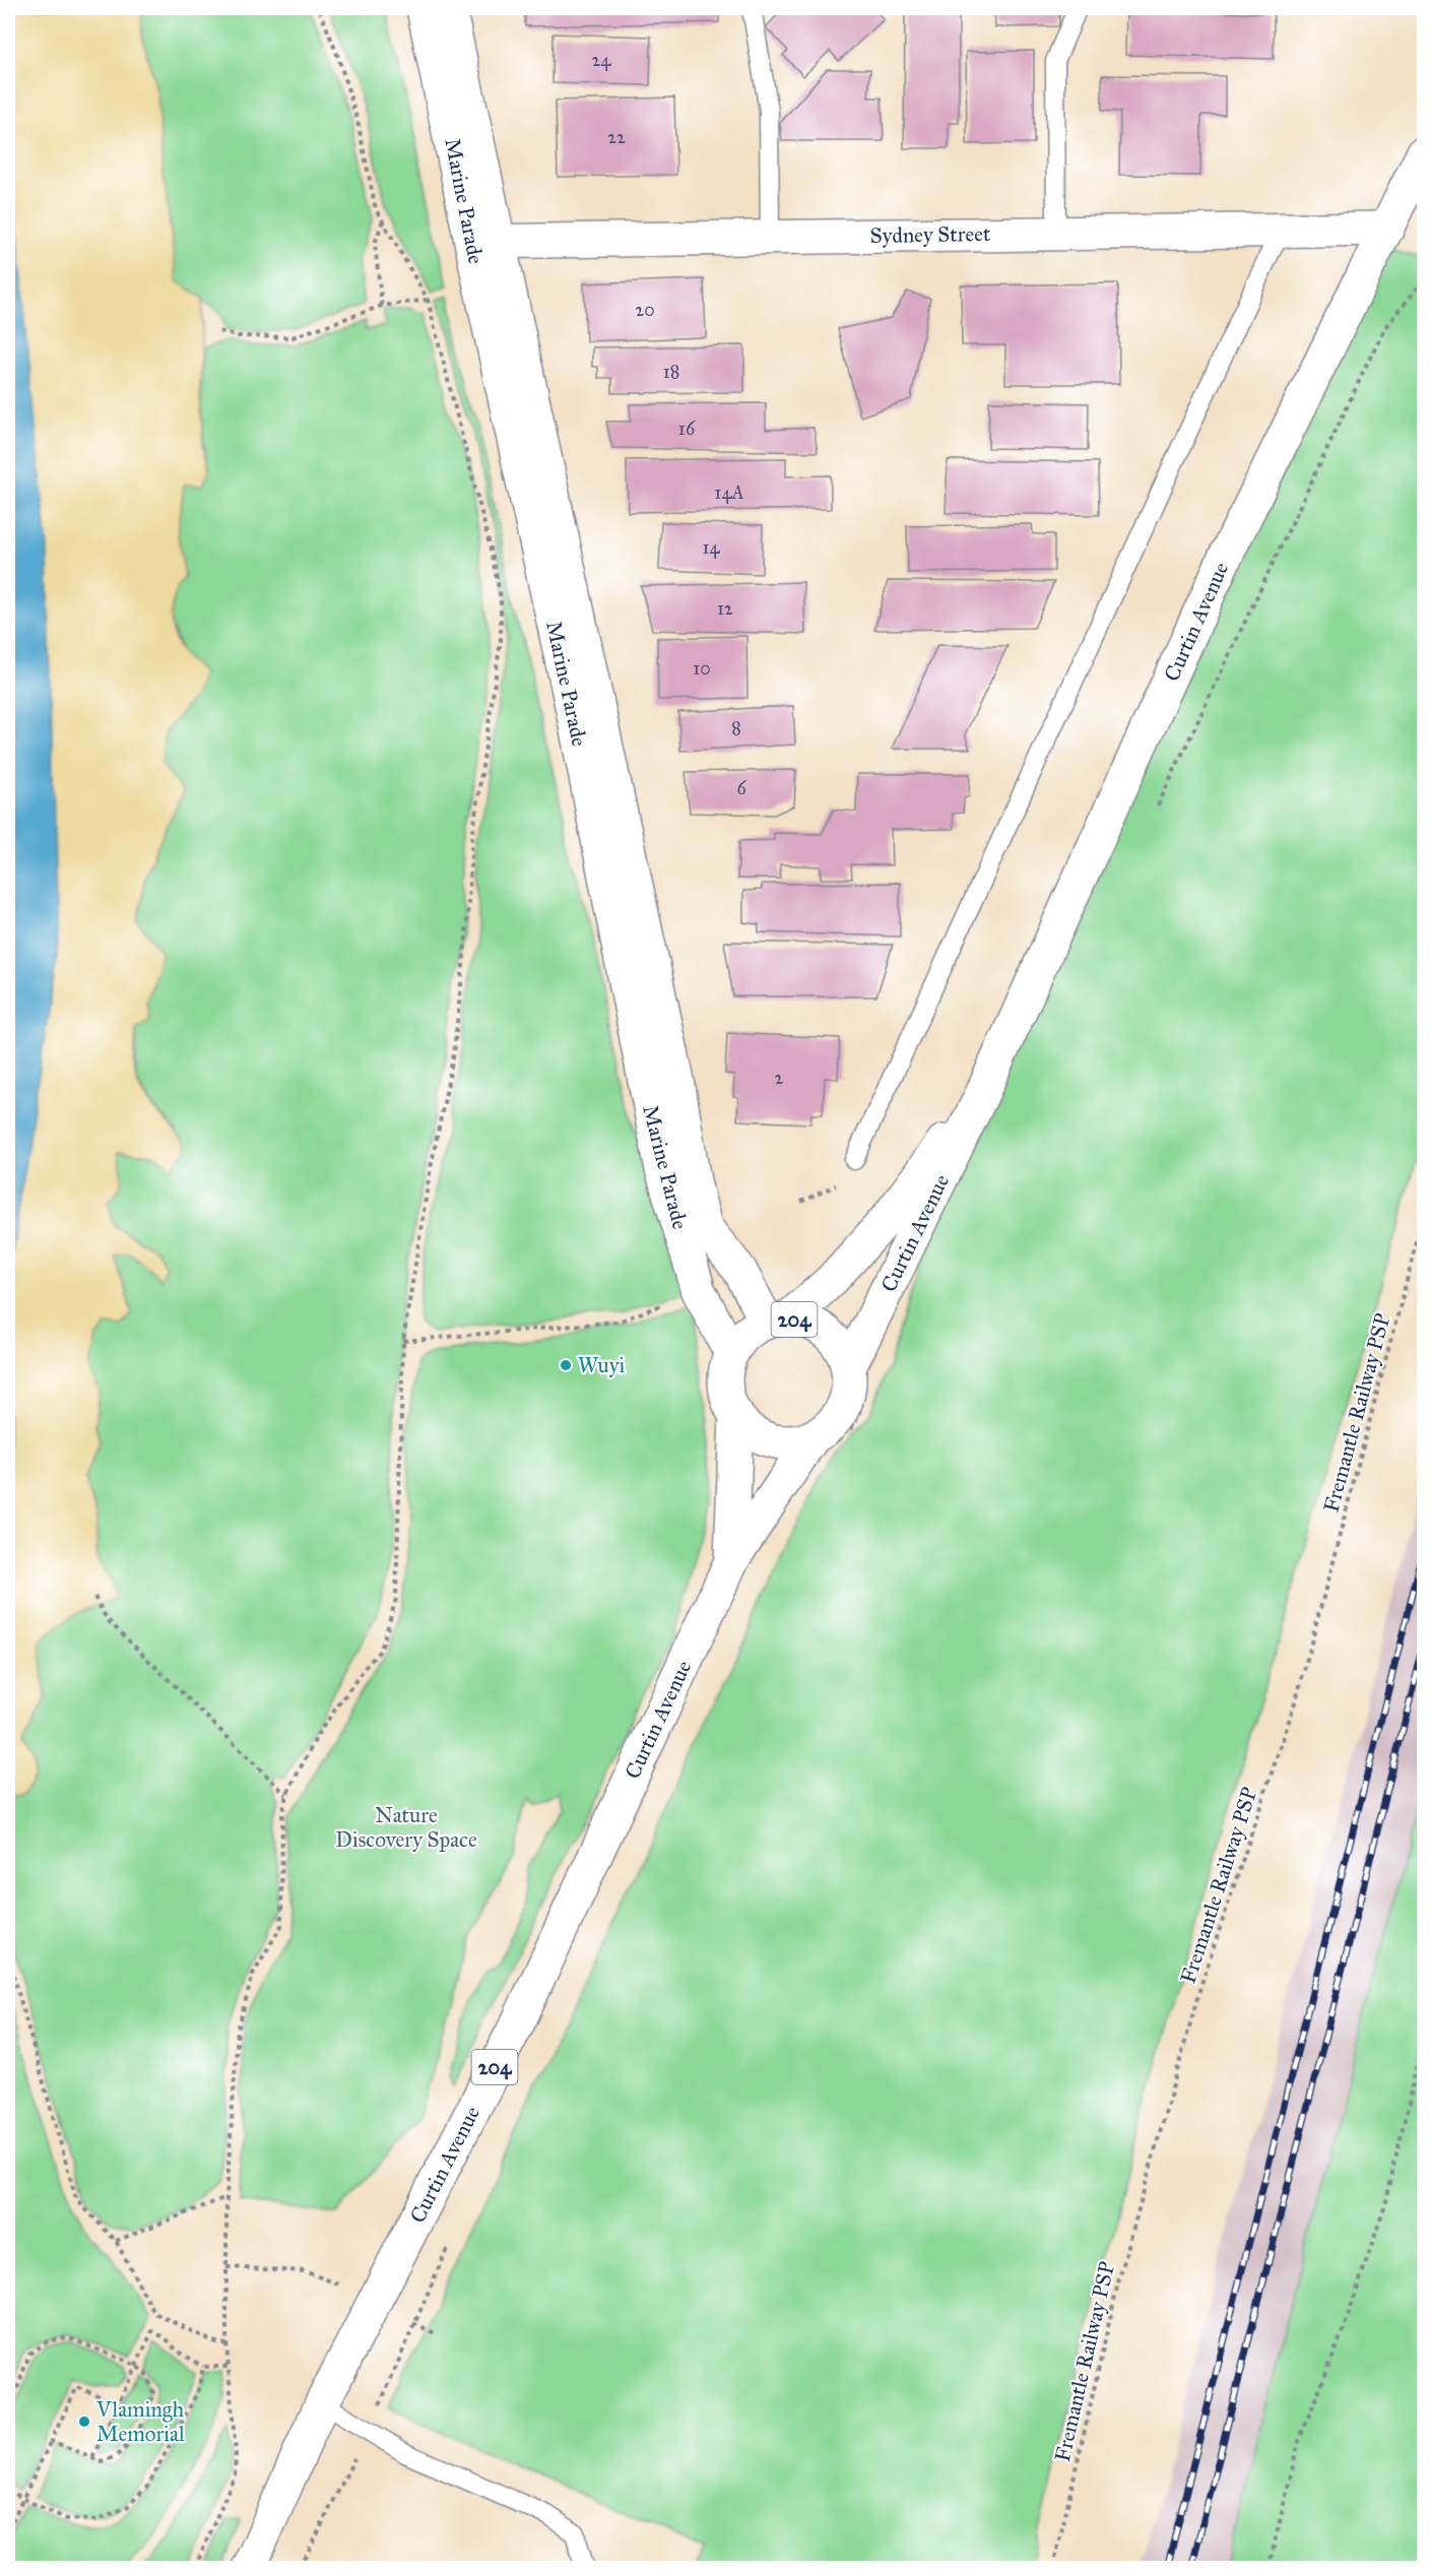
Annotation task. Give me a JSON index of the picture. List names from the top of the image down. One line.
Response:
{"streets":{"main road":["Marine Parade","Sydney Street","Curtin Avenue","204"],"path":["Fremantle Railway PSP"]},"crossings":[["Marine Parade","Sydney Street"],["Marine Parade","Curtin Avenue"],["Marine Parade","204"],["Sydney Street","Curtin Avenue"],["Curtin Avenue","204"]],"parks":["Nature Discovery Space"],"places":["Wuyi","Vlamingh Memorial"],"house_numbers":["24","22","20","18","16","14A","14","12","10","8","6","2"]}
